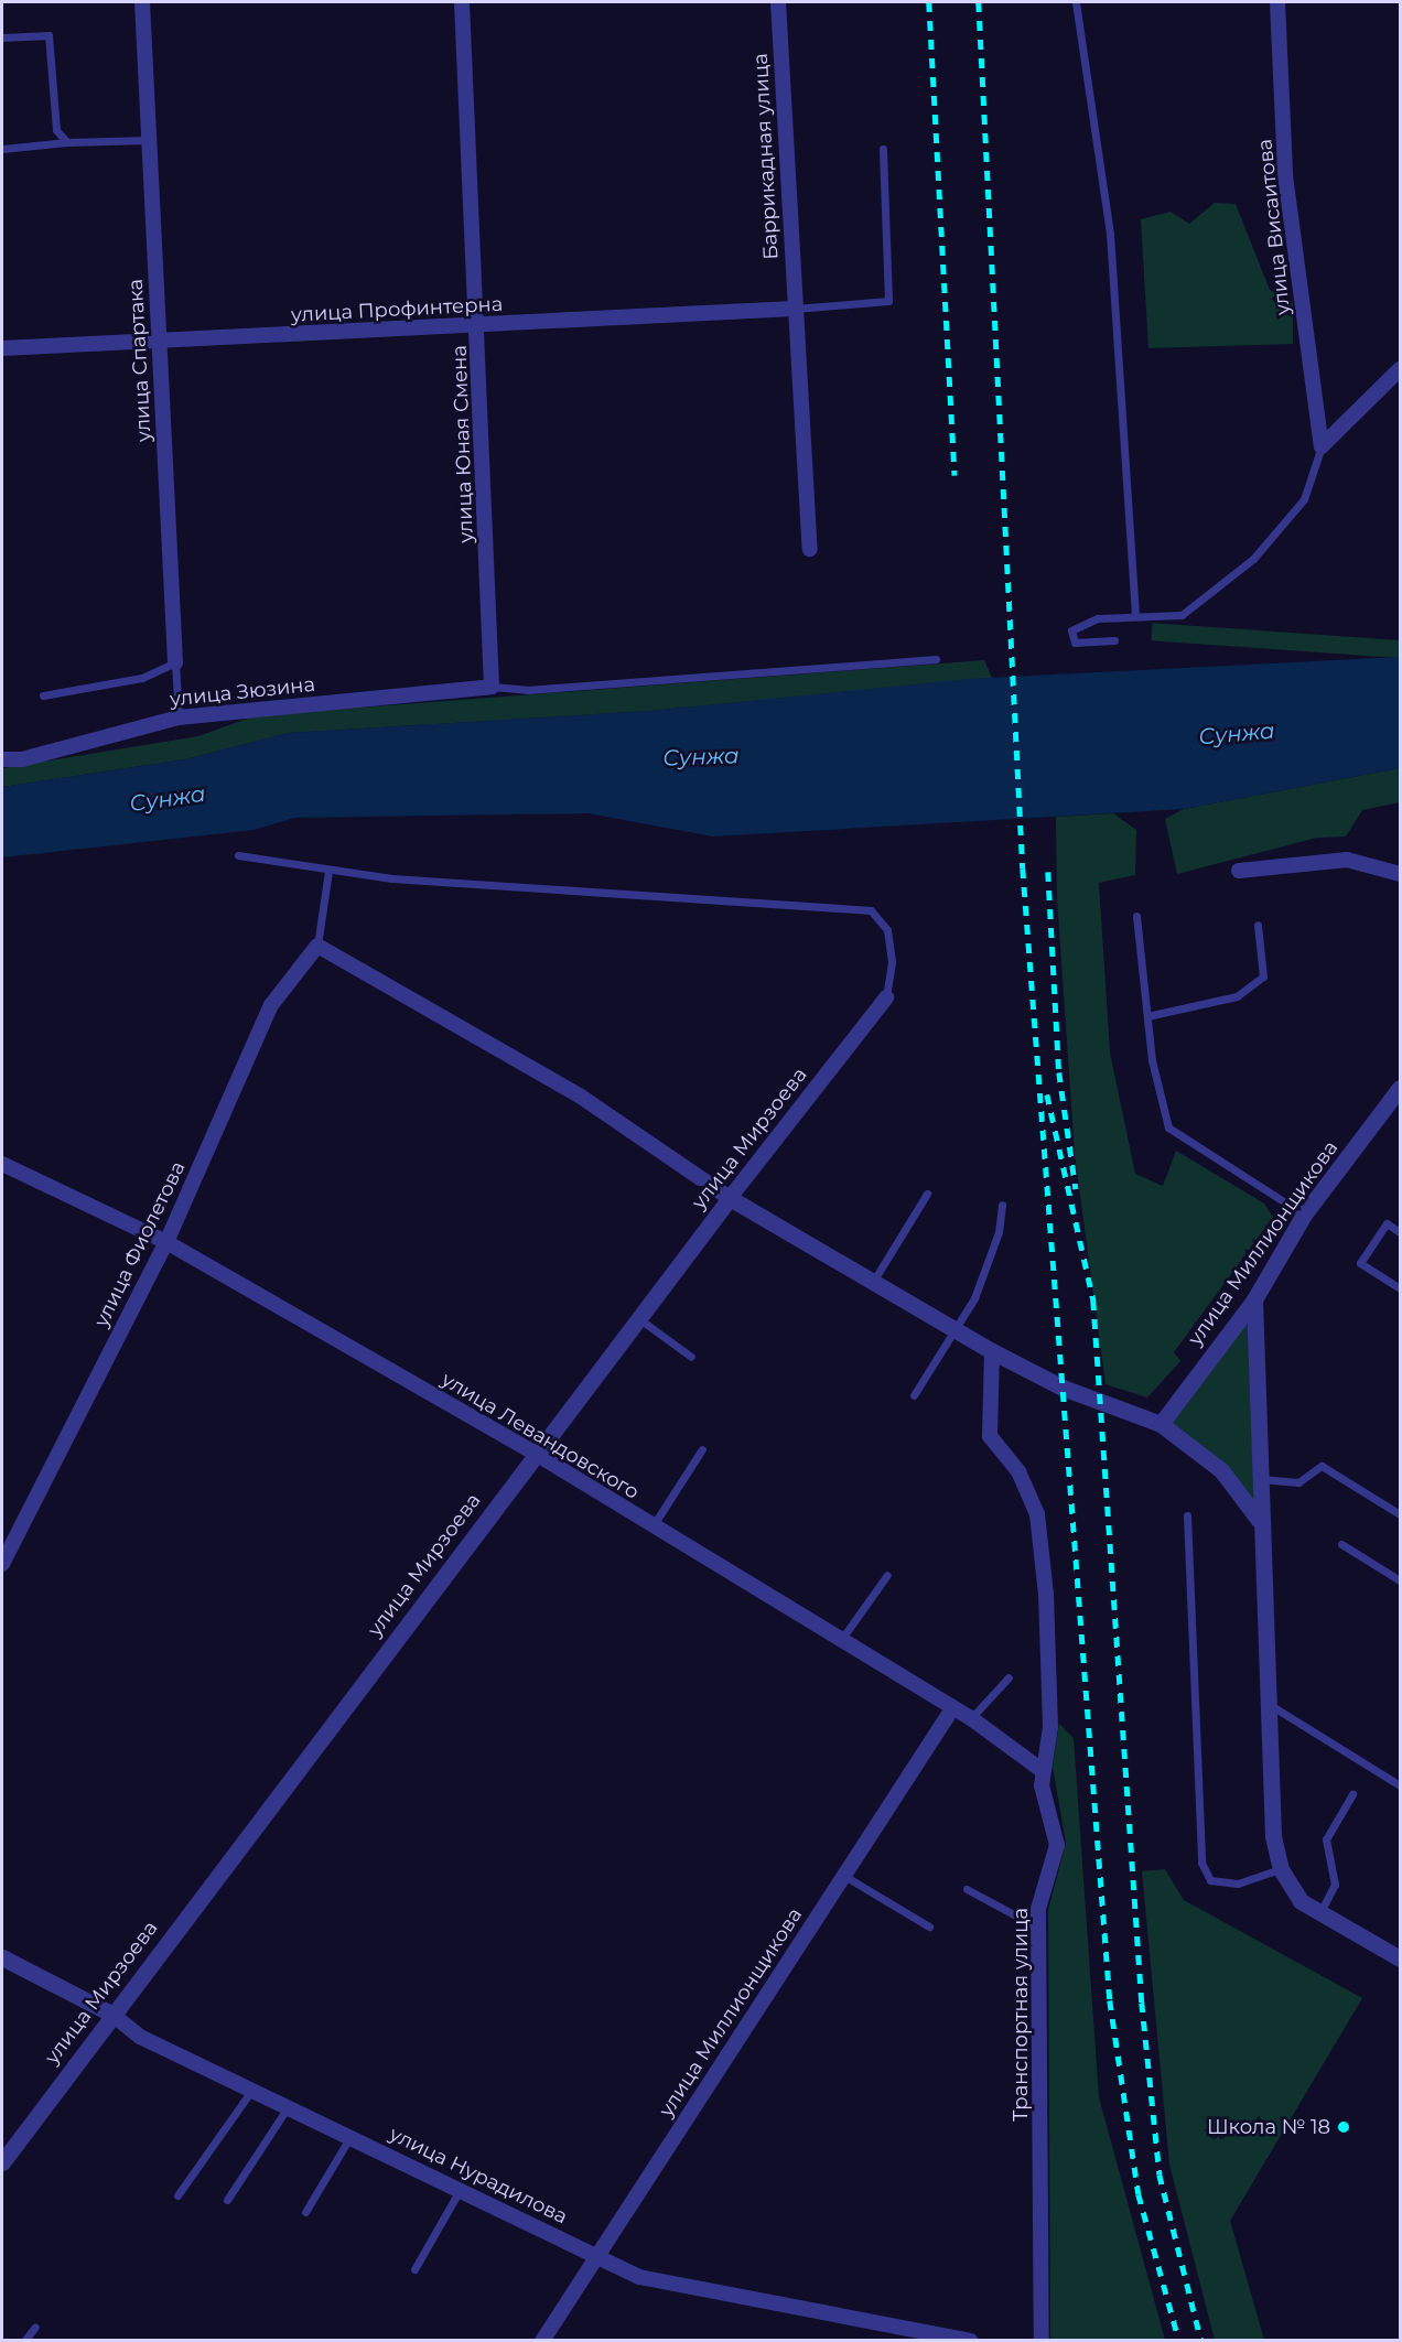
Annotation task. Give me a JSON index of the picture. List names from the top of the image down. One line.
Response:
{"streets":{"street":["Баррикадная улица","улица Висаитова","улица Профинтерна","улица Спартака","улица Юная Смена","улица Зюзина","улица Мирзоева","улица Миллионщикова","улица Фиолетова","улица Левандовского","Транспортная улица","улица Нурадилова"]},"crossings":[["Баррикадная улица","улица Профинтерна"],["улица Профинтерна","улица Спартака"],["улица Профинтерна","улица Юная Смена"],["улица Спартака","улица Зюзина"],["улица Юная Смена","улица Зюзина"],["улица Мирзоева","улица Левандовского"],["улица Мирзоева","улица Нурадилова"],["улица Миллионщикова","улица Левандовского"],["улица Миллионщикова","улица Нурадилова"],["улица Фиолетова","улица Левандовского"],["улица Левандовского","Транспортная улица"]],"water":["Сунжа"],"places":["Школа № 18"]}
